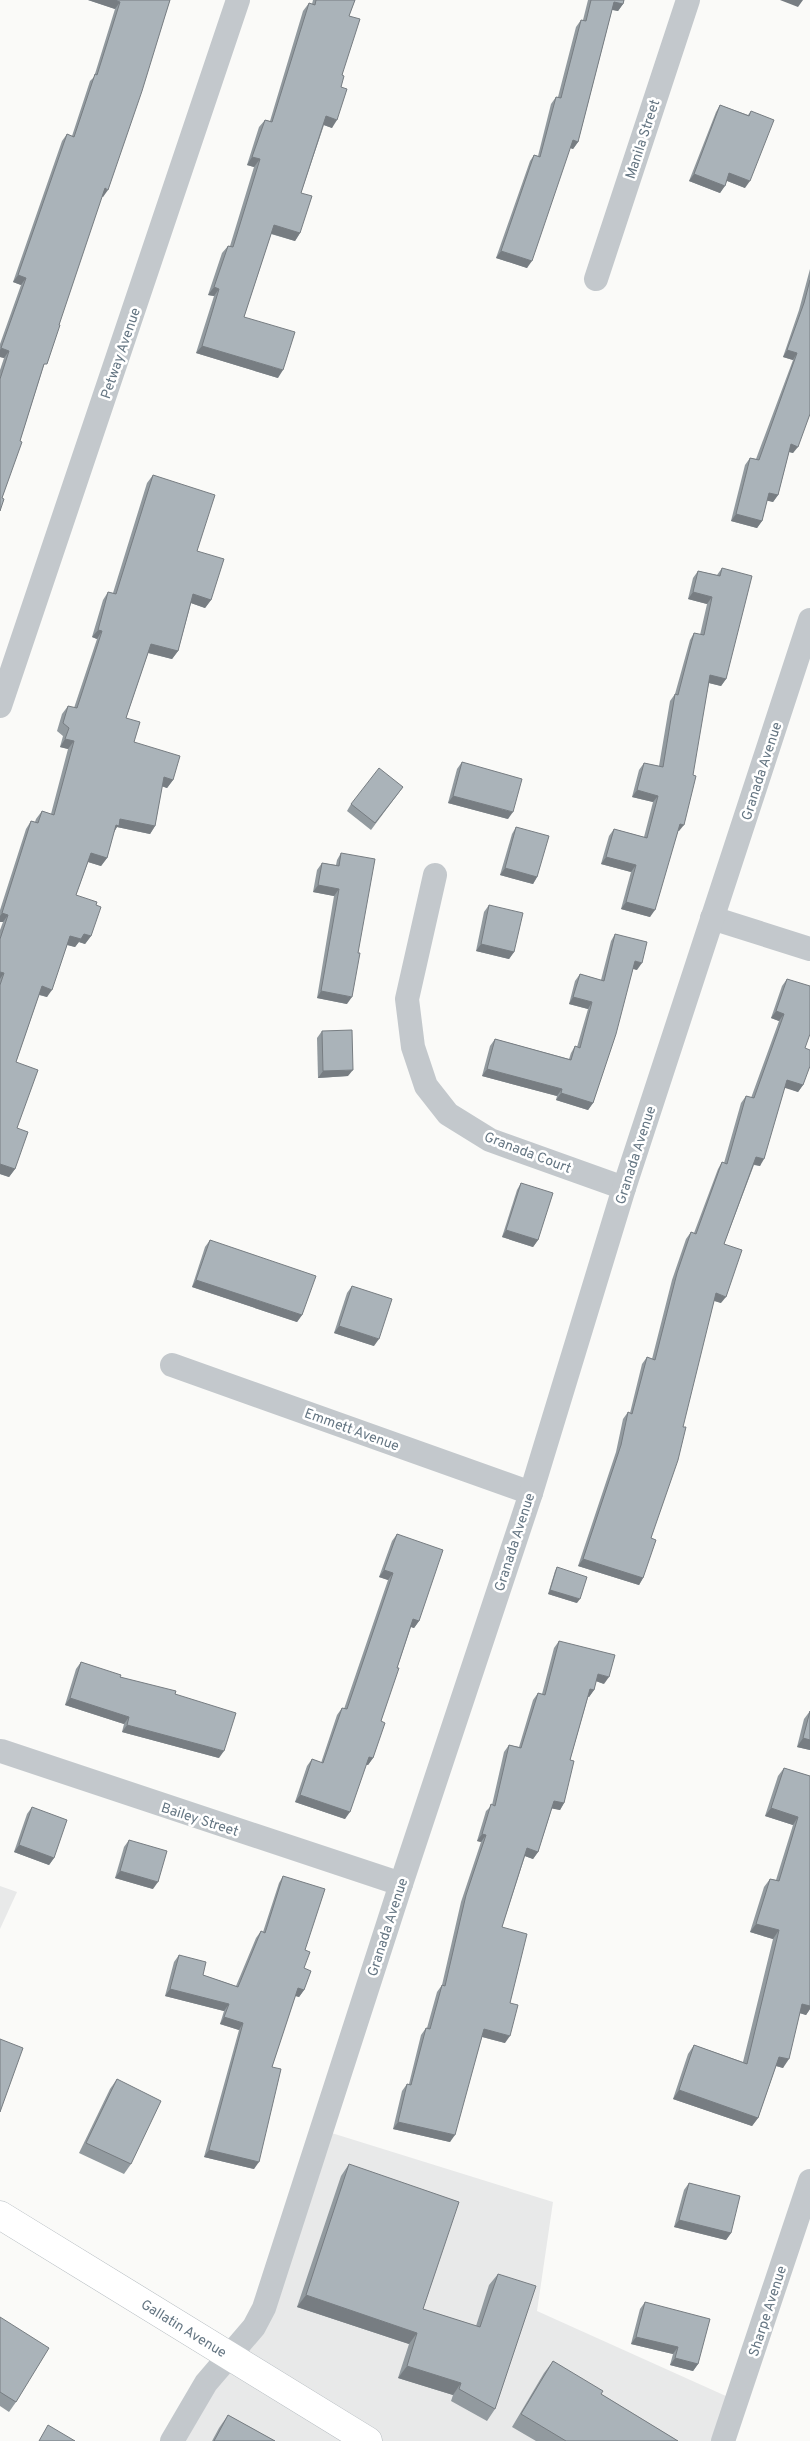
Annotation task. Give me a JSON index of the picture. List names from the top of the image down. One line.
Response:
{"streets":{"main road":["Gallatin Avenue"],"street":["Manila Street","Petway Avenue","Granada Avenue","Granada Court","Emmett Avenue","Bailey Street","Sharpe Avenue"]},"crossings":[["Granada Avenue","Granada Court"],["Granada Avenue","Emmett Avenue"],["Granada Avenue","Bailey Street"],["Granada Avenue","Gallatin Avenue"]]}
